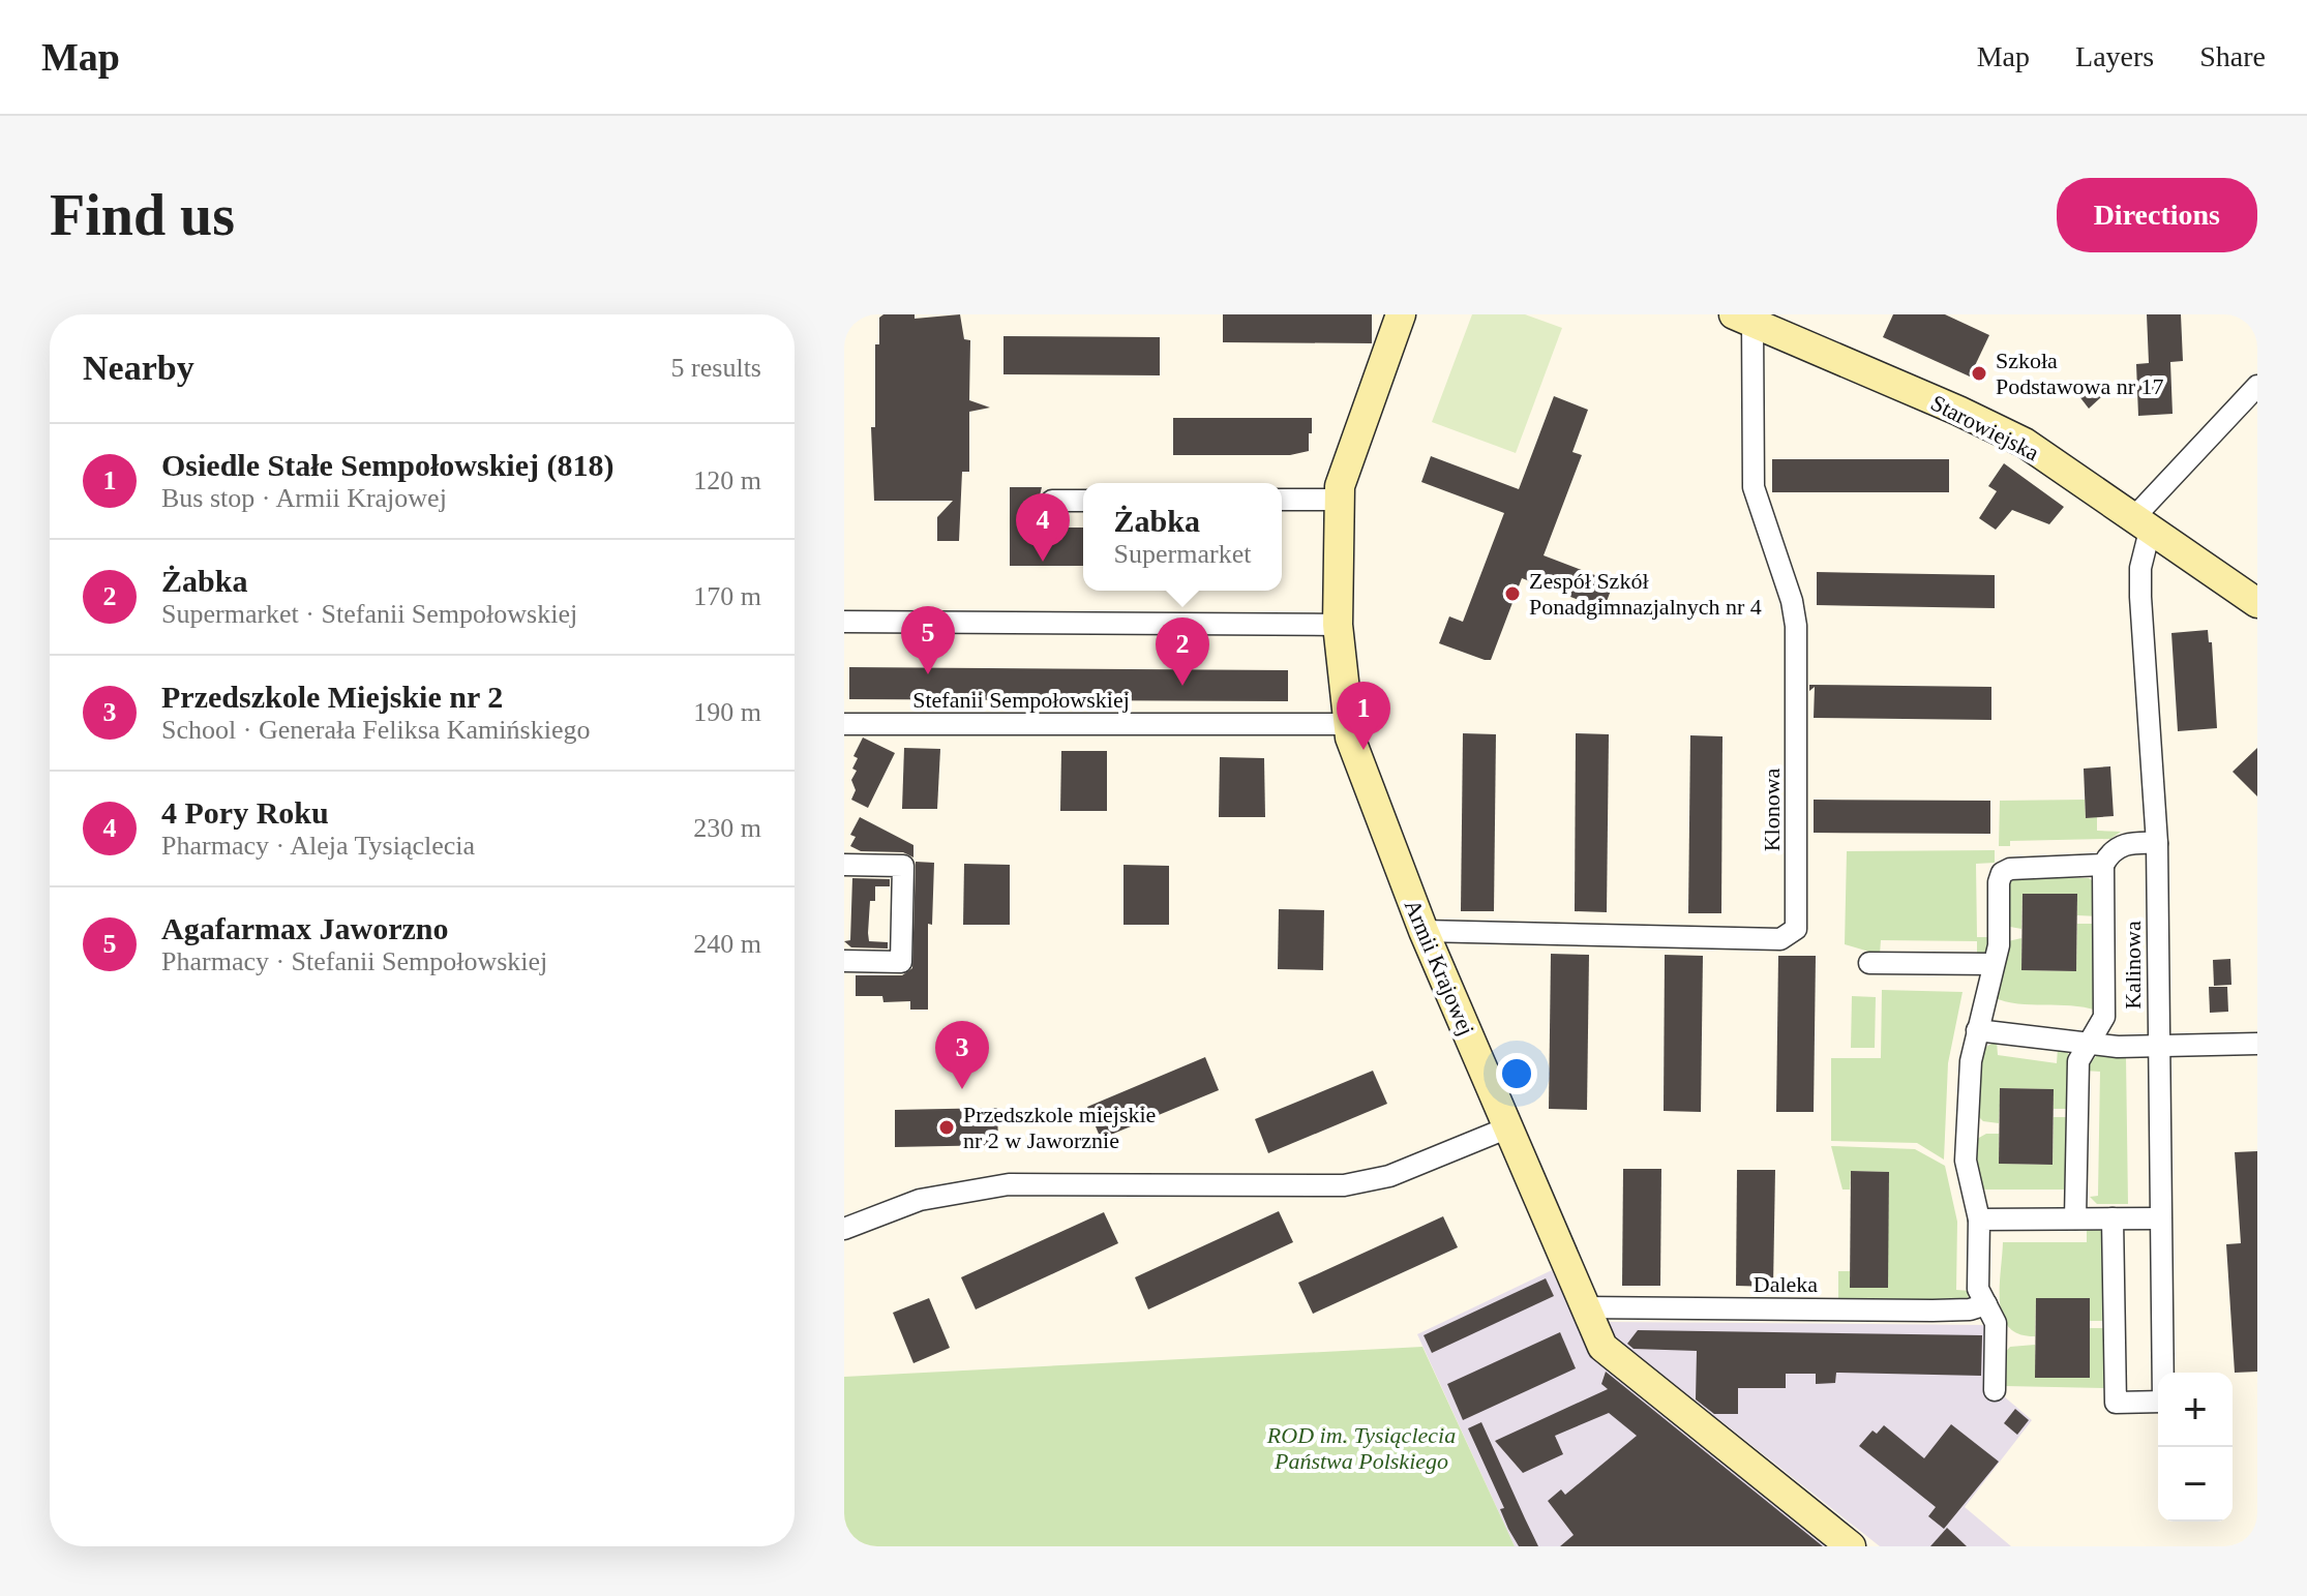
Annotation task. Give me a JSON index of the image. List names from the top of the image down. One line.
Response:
{"streets":{"street":["Starowiejska","Stefanii Sempołowskiej","Klonowa","Kalinowa","Armii Krajowej","Daleka"]},"crossings":[["Starowiejska","Klonowa"],["Starowiejska","Kalinowa"],["Stefanii Sempołowskiej","Armii Krajowej"],["Klonowa","Armii Krajowej"],["Armii Krajowej","Daleka"]],"parks":["ROD im. Tysiąclecia Państwa Polskiego"],"places":["Szkoła Podstawowa nr 17","Zespół Szkół Ponadgimnazjalnych nr 4","Przedszkole miejskie nr 2 w Jaworznie"],"page":{"header":"Map","nav":["Map","Layers","Share"],"buttons":"Directions","title":"Find us","heading":["Nearby","5 results"],"list":[{"mark":"1","name":"Osiedle Stałe Sempołowskiej (818)","note":"Bus stop · Armii Krajowej","value":"120 m"},{"mark":"2","name":"Żabka","note":"Supermarket · Stefanii Sempołowskiej","value":"170 m"},{"mark":"3","name":"Przedszkole Miejskie nr 2","note":"School · Generała Feliksa Kamińskiego","value":"190 m"},{"mark":"4","name":"4 Pory Roku","note":"Pharmacy · Aleja Tysiąclecia","value":"230 m"},{"mark":"5","name":"Agafarmax Jaworzno","note":"Pharmacy · Stefanii Sempołowskiej","value":"240 m"}],"popup":["Żabka","Supermarket"],"pins":["4","5","2","1","3"],"map_buttons":["+","−"]}}
